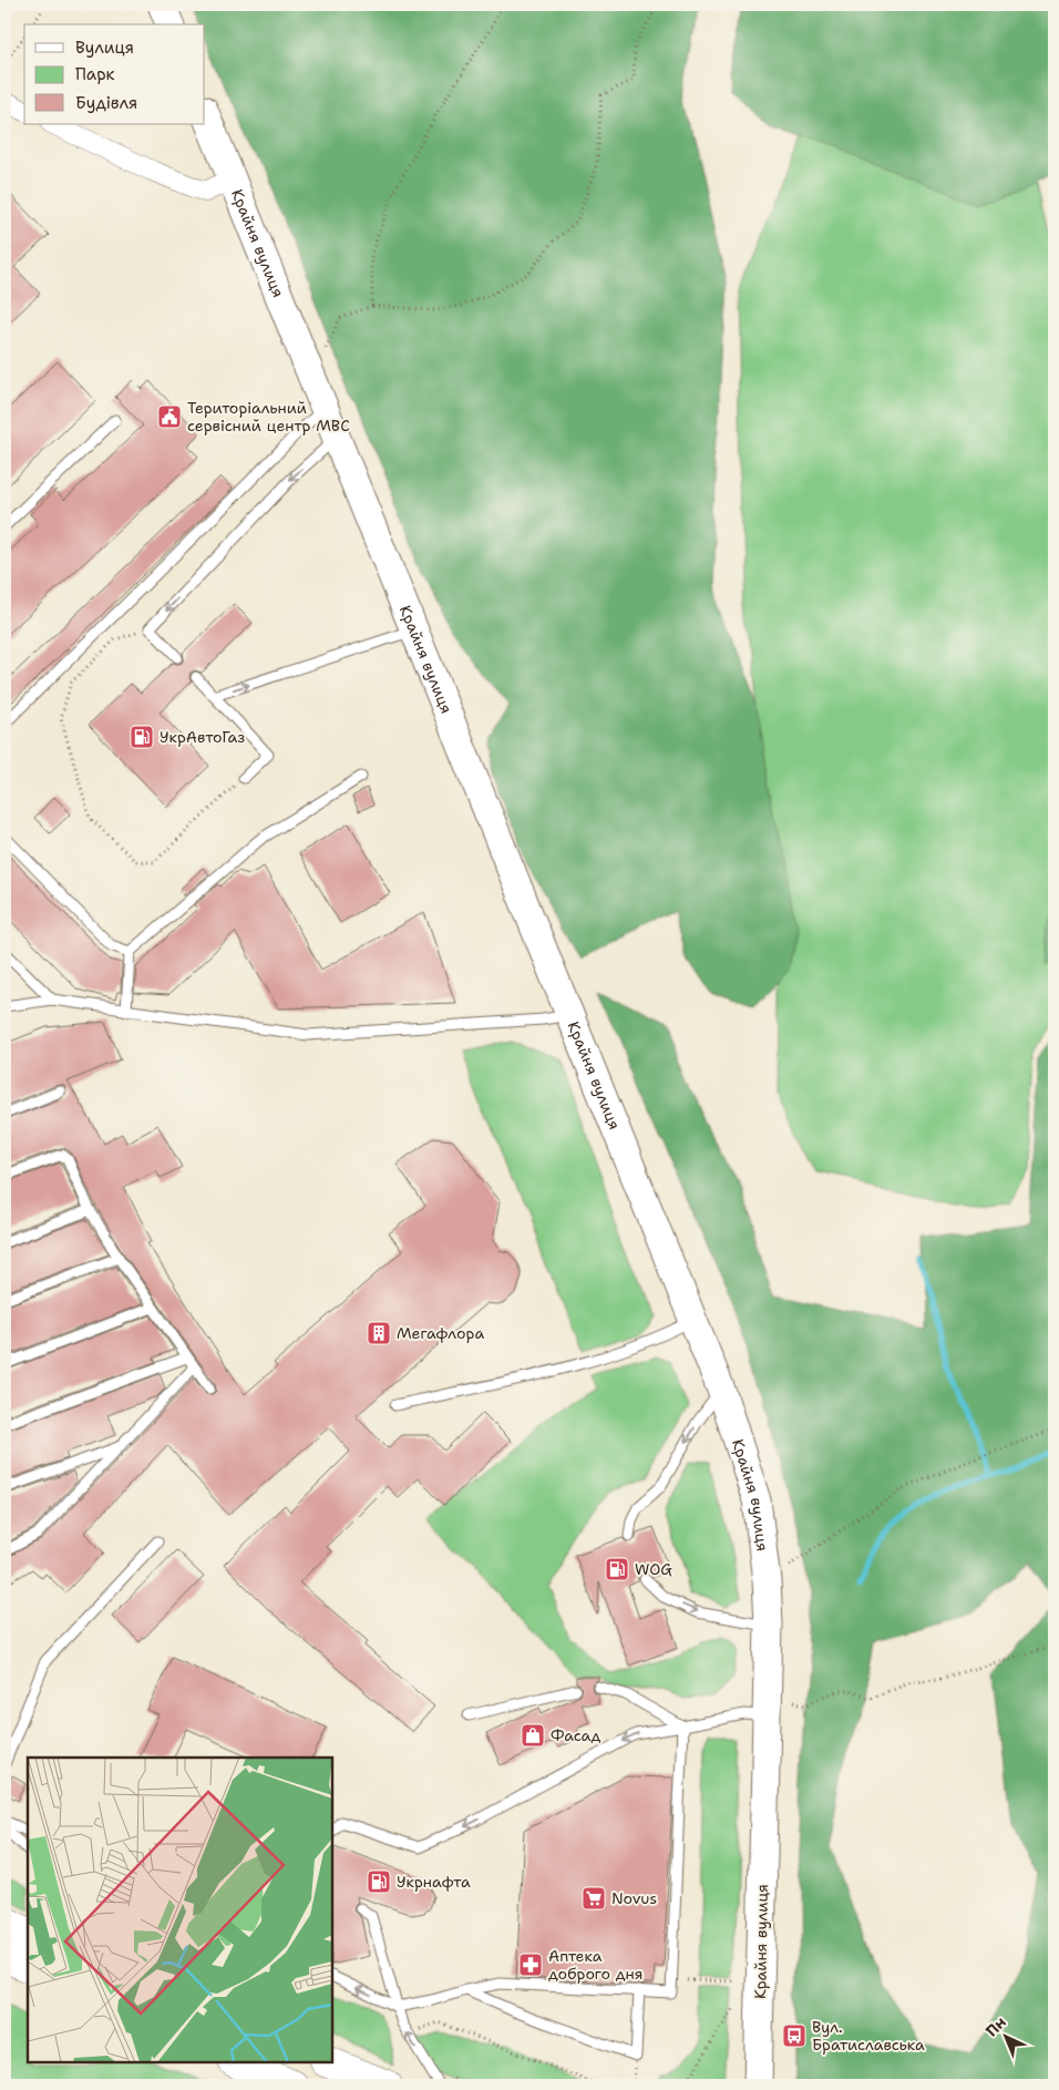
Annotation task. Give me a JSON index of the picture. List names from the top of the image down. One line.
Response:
{"streets":{"street":["Крайня вулиця"]},"places":{"public building":["Територіальний сервісний центр МВС"],"fuel station":["УкрАвтоГаз","WOG","Укрнафта"],"building":["Мегафлора"],"shop":["Фасад"],"supermarket":["Novus"],"pharmacy":["Аптека доброго дня"],"bus stop":["Вул. Братиславська"]},"legend":["Вулиця","Парк","Будівля"],"north":"top left"}
